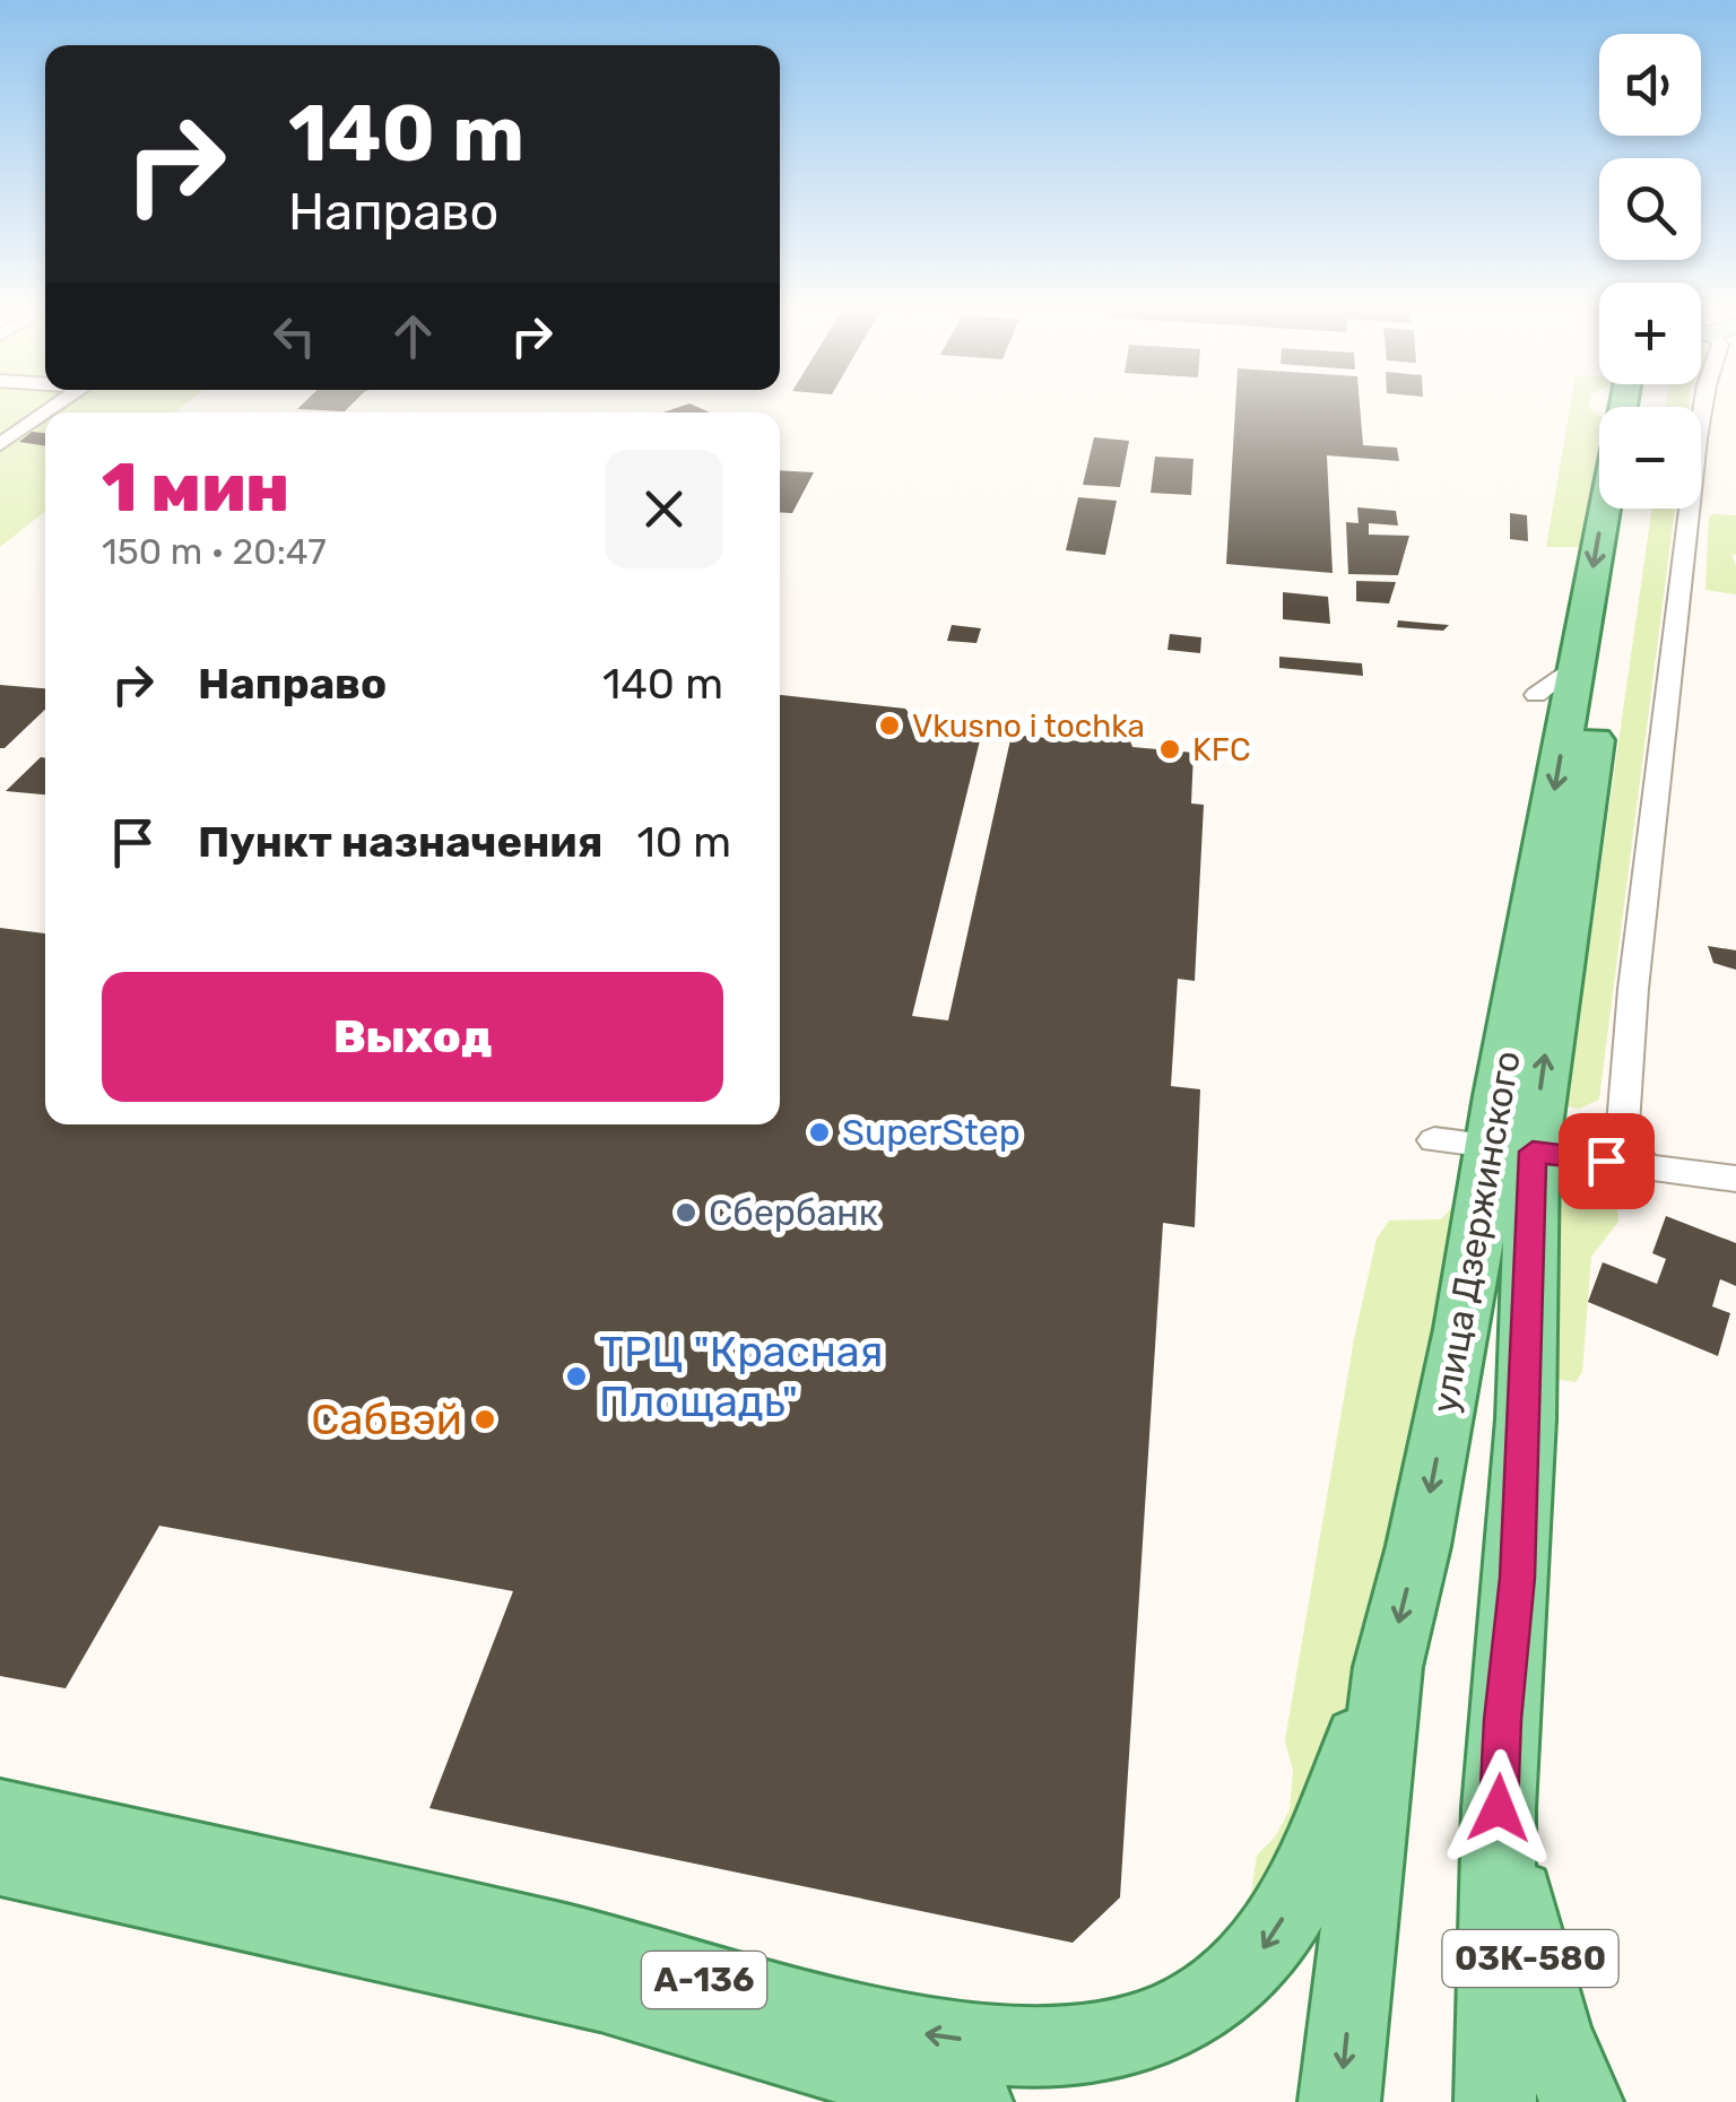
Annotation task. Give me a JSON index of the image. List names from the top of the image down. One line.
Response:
{"streets":{"main road":["улица Дзержинского","03К-580","А-136"]},"crossings":[["улица Дзержинского","03К-580"],["улица Дзержинского","А-136"]],"places":["Vkusno i tochka","KFC","SuperStep","Сбербанк","ТРЦ \"Красная Площадь\"","Сабвэй"],"page":{"map_buttons":["+","−"],"turn":["140 m","Направо"],"heading":["1 мин","150 m · 20:47"],"list":[{"name":"Направо","value":"140 m"},{"name":"Пункт назначения","value":"10 m"}],"buttons":"Выход"}}
